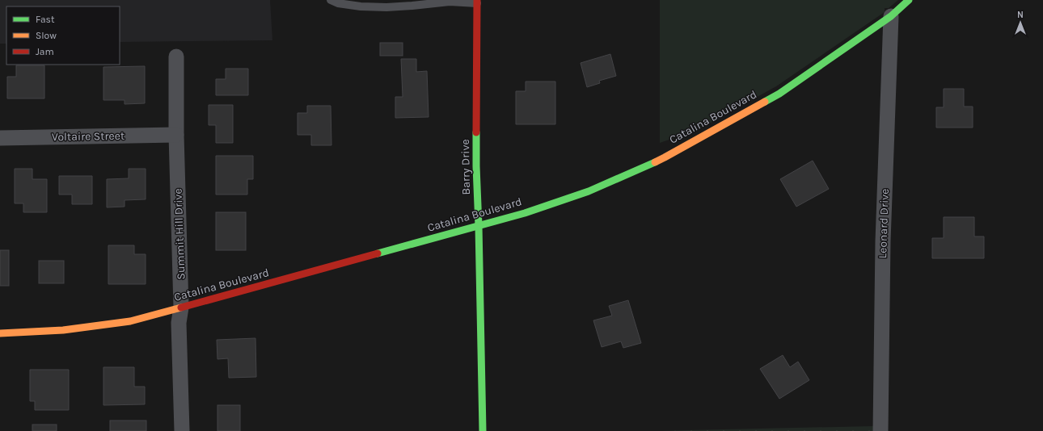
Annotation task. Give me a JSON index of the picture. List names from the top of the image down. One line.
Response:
{"streets":{"street":["Catalina Boulevard","Voltaire Street","Barry Drive","Leonard Drive","Summit Hill Drive"]},"crossings":[["Catalina Boulevard","Barry Drive"],["Catalina Boulevard","Leonard Drive"],["Catalina Boulevard","Summit Hill Drive"],["Voltaire Street","Summit Hill Drive"]],"legend":["Fast","Slow","Jam"],"north":"top"}
